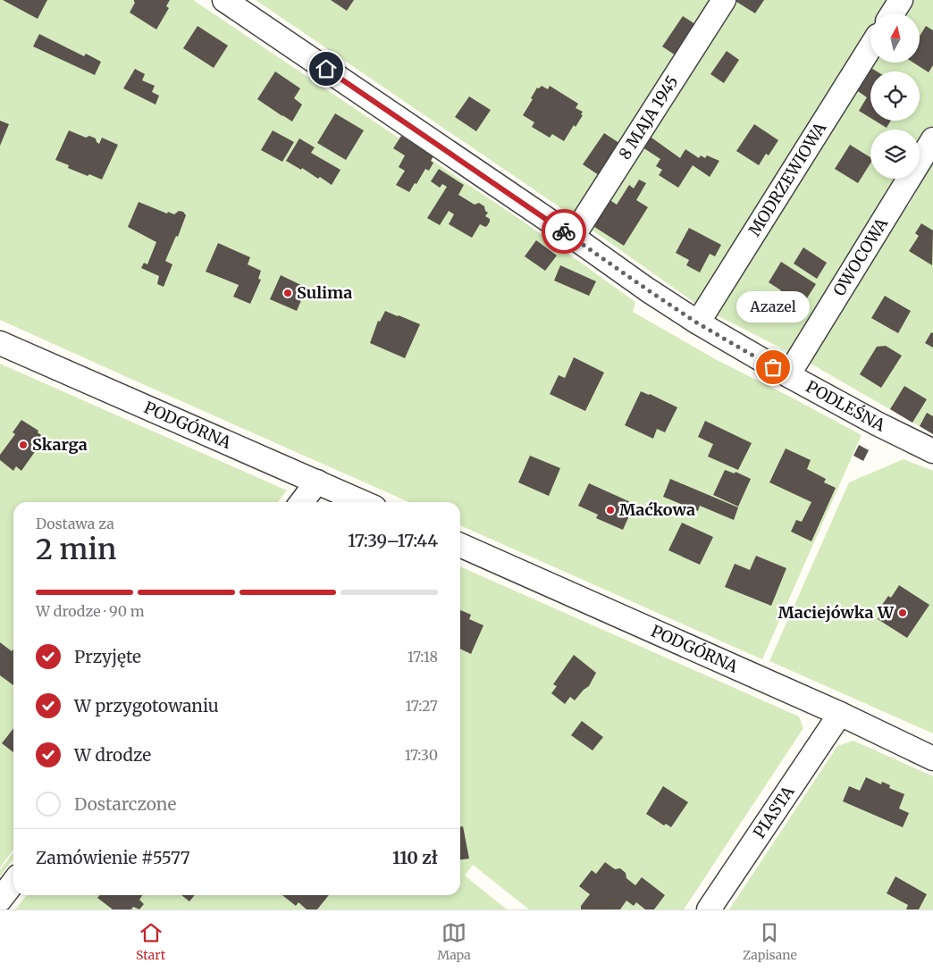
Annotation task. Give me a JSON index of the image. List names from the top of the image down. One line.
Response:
{"streets":{"street":["8 MAJA 1945","MODRZEWIOWA","OWOCOWA","PODLEŚNA","PODGÓRNA","PIASTA"]},"crossings":[["8 MAJA 1945","PODLEŚNA"],["MODRZEWIOWA","PODLEŚNA"],["OWOCOWA","PODLEŚNA"],["PODGÓRNA","PIASTA"]],"places":["Sulima","Azazel","Skarga","Maćkowa","Maciejówka W"],"north":"top","page":{"bubble":"Azazel","heading":["2 min","Dostawa za","17:39–17:44"],"panel":["Zamówienie #5577","110 zł"],"bar":"W drodze · 90 m","list":[["Przyjęte","17:18"],["W przygotowaniu","17:27"],["W drodze","17:30"],"Dostarczone"],"tabs":["Start","Mapa","Zapisane"]}}
